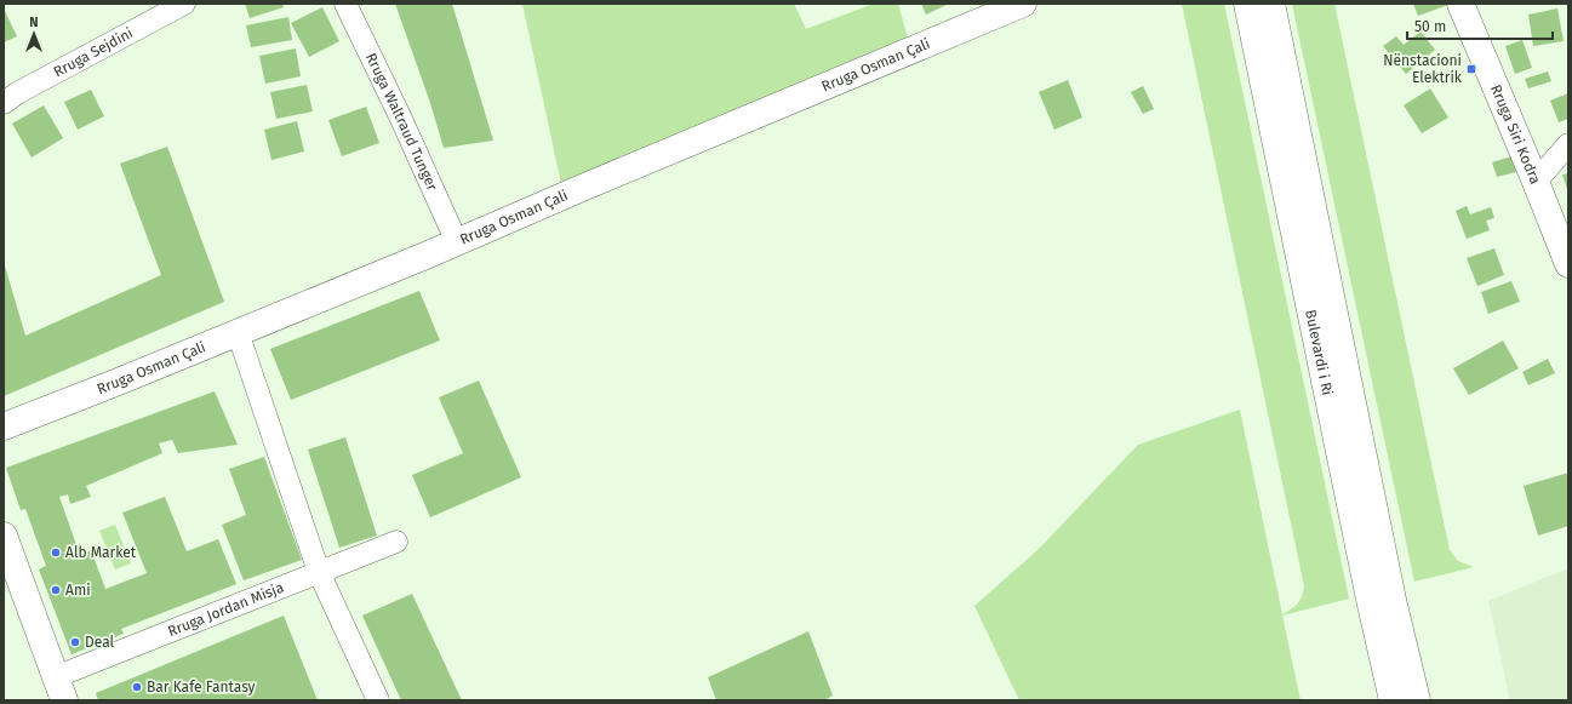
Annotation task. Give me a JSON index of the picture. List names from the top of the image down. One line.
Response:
{"streets":{"street":["Rruga Sejdini","Rruga Osman Çali","Rruga Waltraud Tunger","Rruga Siri Kodra","Bulevardi i Ri","Rruga Jordan Misja"]},"crossings":[["Rruga Osman Çali","Rruga Waltraud Tunger"]],"places":{"transit":["Nënstacioni Elektrik"],"other":["Alb Market","Ami","Deal","Bar Kafe Fantasy"]},"scale_bar":"50 m","north":"top"}
